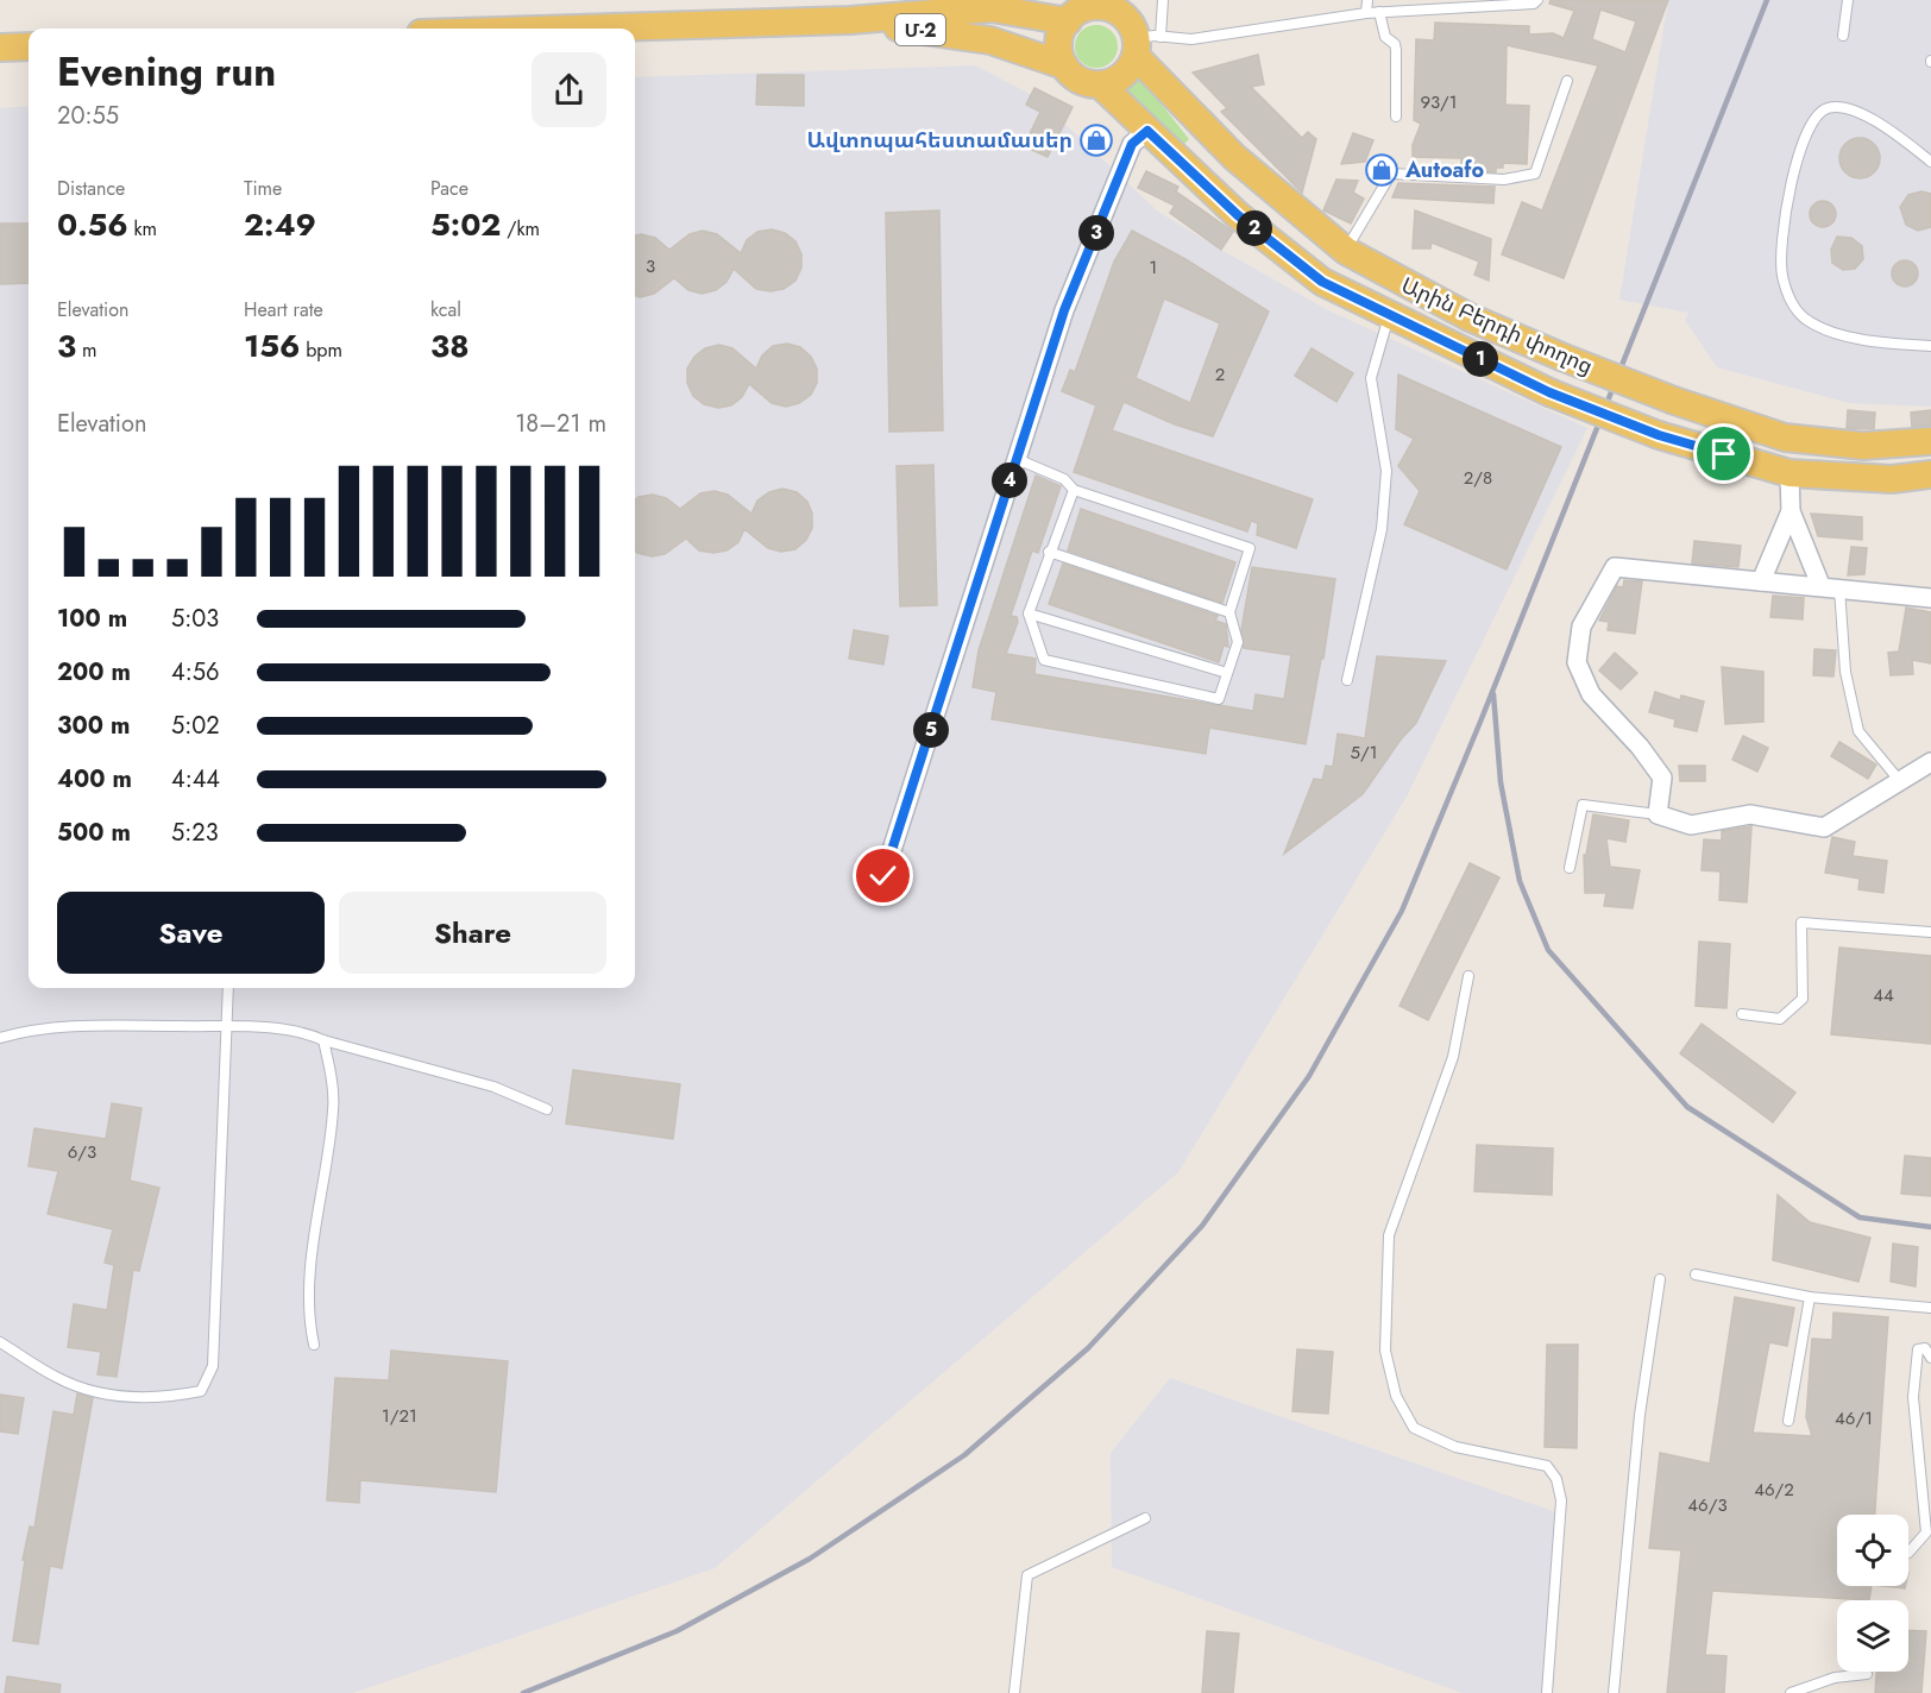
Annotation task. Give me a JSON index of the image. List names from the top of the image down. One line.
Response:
{"streets":{"main road":["Մ-2","Արին Բերդի փողոց"]},"crossings":[["Մ-2","Արին Բերդի փողոց"]],"places":{"shop":["Ավտոպահեստամասեր","Autoafo"]},"house_numbers":["93/1","3","1","2","2/8","5/1","44","6/3","1/21","46/1","46/2","46/3"],"page":{"heading":["Evening run","20:55"],"stats":[["Distance","0.56 km"],["Time","2:49"],["Pace","5:02 /km"],["Elevation","3 m"],["Heart rate","156 bpm"],["kcal","38"]],"pins":["2","3","1","4","5"],"chart":["Elevation","18–21 m"],"list":[{"name":"100 m","note":"5:03"},{"name":"200 m","note":"4:56"},{"name":"300 m","note":"5:02"},{"name":"400 m","note":"4:44"},{"name":"500 m","note":"5:23"}],"buttons":["Save","Share"]}}
